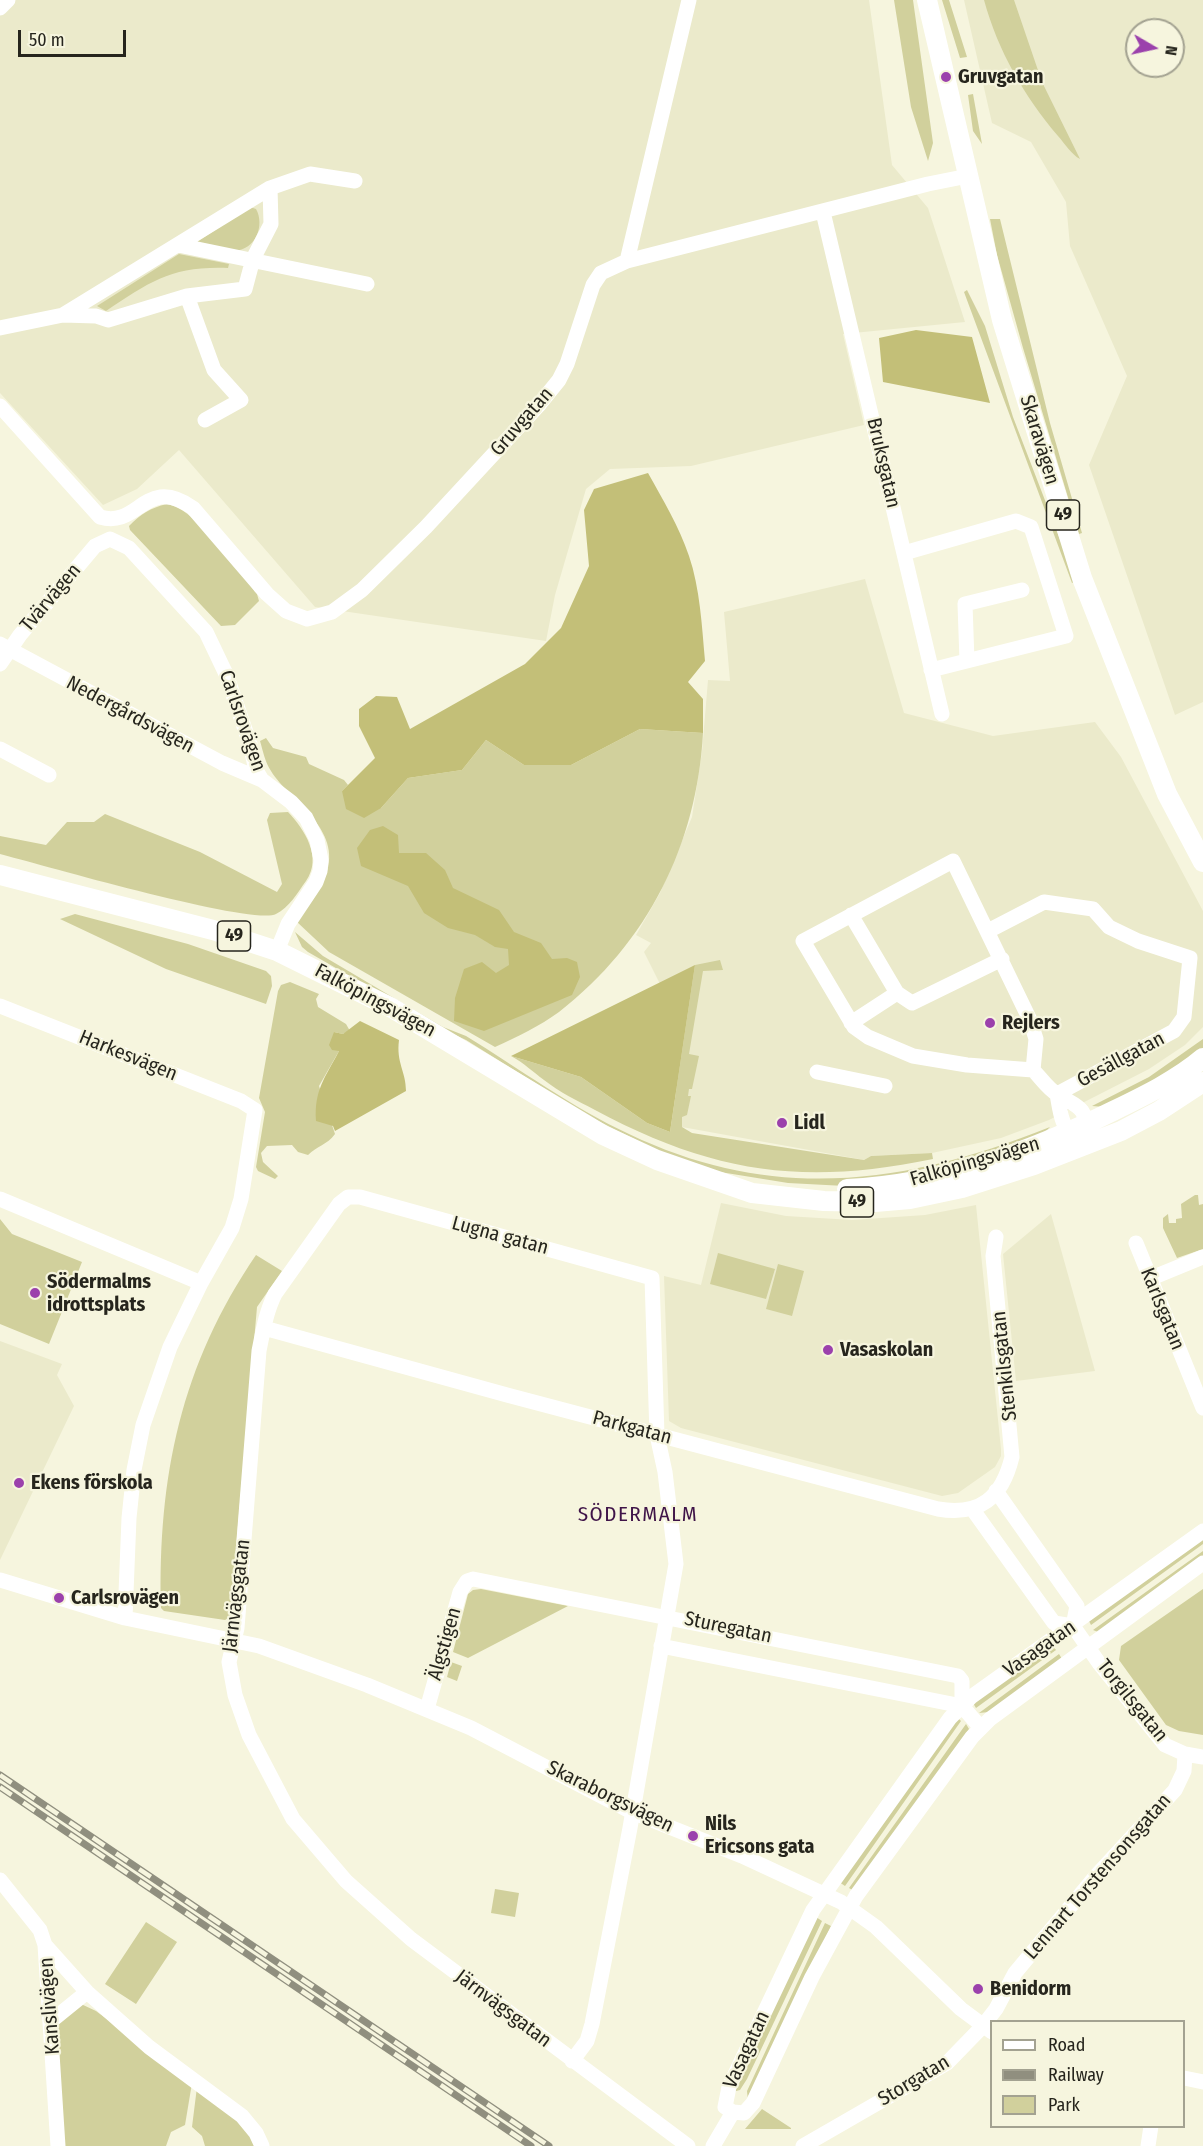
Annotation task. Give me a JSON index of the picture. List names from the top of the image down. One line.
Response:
{"streets":{"main road":["Skaravägen","49","Falköpingsvägen"],"street":["Gruvgatan","Bruksgatan","Tvärvägen","Nedergårdsvägen","Carlsrovägen","Harkesvägen","Gesällgatan","Lugna gatan","Karlsgatan","Stenkilsgatan","Parkgatan","Järnvägsgatan","Sturegatan","Älgstigen","Vasagatan","Torgilsgatan","Skaraborgsvägen","Lennart Torstensonsgatan","Kanslivägen","Storgatan"]},"crossings":[["Gruvgatan","Skaravägen"],["Gruvgatan","Bruksgatan"],["Tvärvägen","Nedergårdsvägen"],["Tvärvägen","Carlsrovägen"],["Nedergårdsvägen","Carlsrovägen"],["Carlsrovägen","Falköpingsvägen"],["Falköpingsvägen","Gesällgatan"],["Lugna gatan","Parkgatan"],["Lugna gatan","Järnvägsgatan"],["Parkgatan","Järnvägsgatan"],["Parkgatan","Torgilsgatan"],["Järnvägsgatan","Skaraborgsvägen"],["Sturegatan","Älgstigen"],["Sturegatan","Vasagatan"],["Älgstigen","Skaraborgsvägen"],["Vasagatan","Torgilsgatan"],["Vasagatan","Skaraborgsvägen"],["Torgilsgatan","Lennart Torstensonsgatan"],["Skaraborgsvägen","Storgatan"]],"districts":["SÖDERMALM"],"places":["Gruvgatan","Rejlers","Lidl","Södermalms idrottsplats","Vasaskolan","Ekens förskola","Carlsrovägen","Nils Ericsons gata","Benidorm"],"legend":["Road","Railway","Park"],"scale_bar":"50 m","north":"right"}
